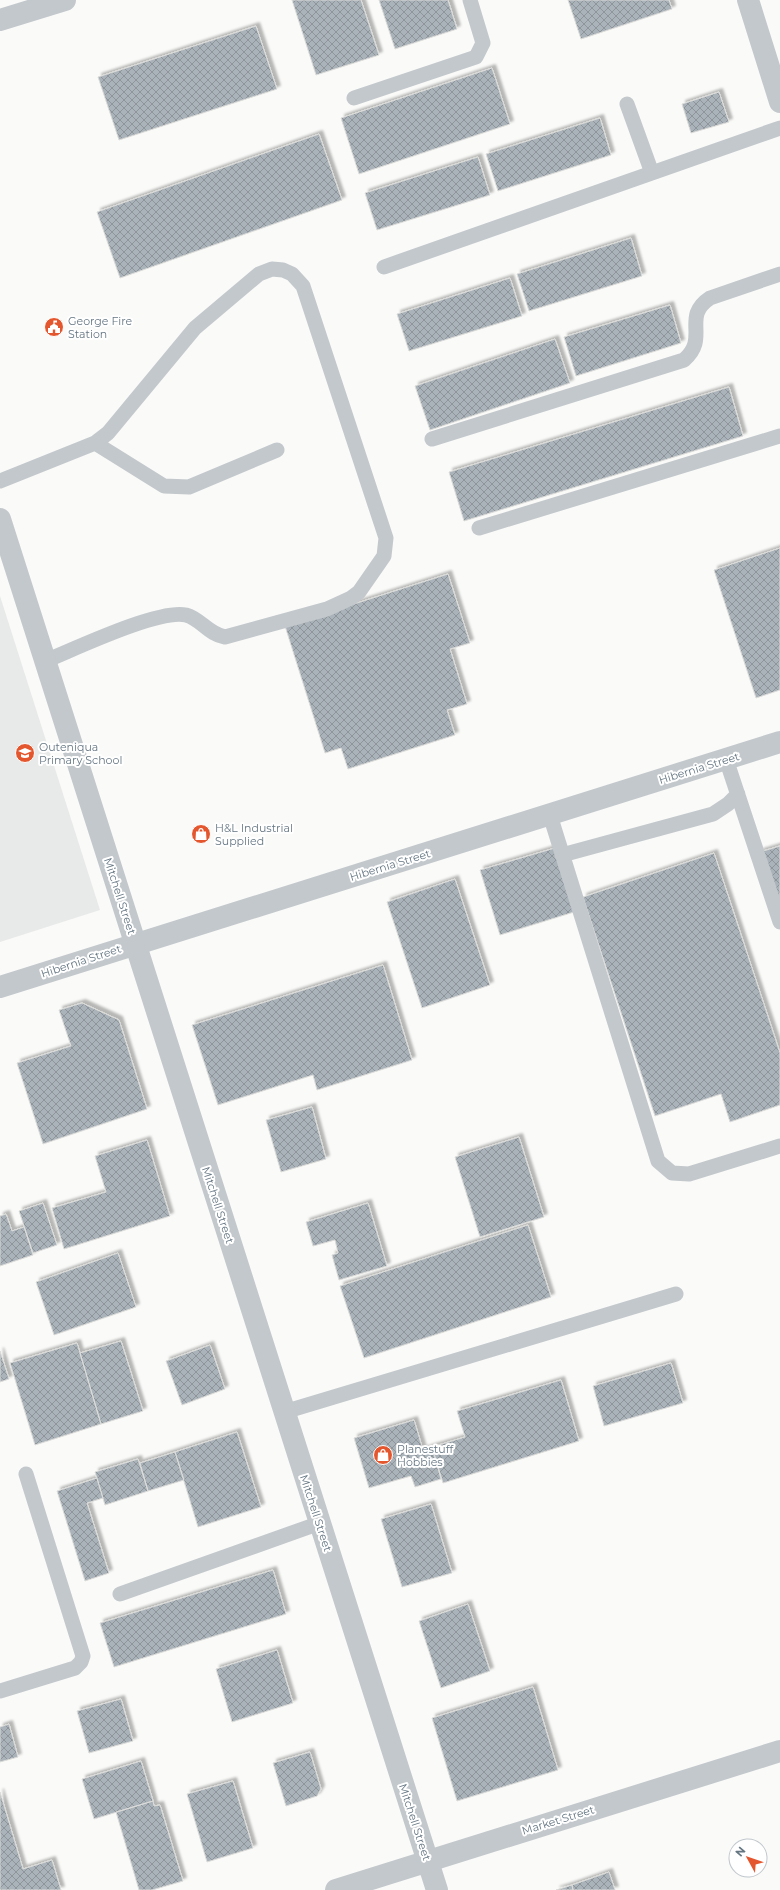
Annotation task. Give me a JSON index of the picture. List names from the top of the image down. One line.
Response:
{"streets":{"street":["Hibernia Street","Mitchell Street","Market Street"]},"crossings":[["Hibernia Street","Mitchell Street"],["Mitchell Street","Market Street"]],"places":{"public building":["George Fire Station"],"school or university":["Outeniqua Primary School"],"shop":["H&L Industrial Supplied","Planestuff Hobbies"]},"north":"top left"}
